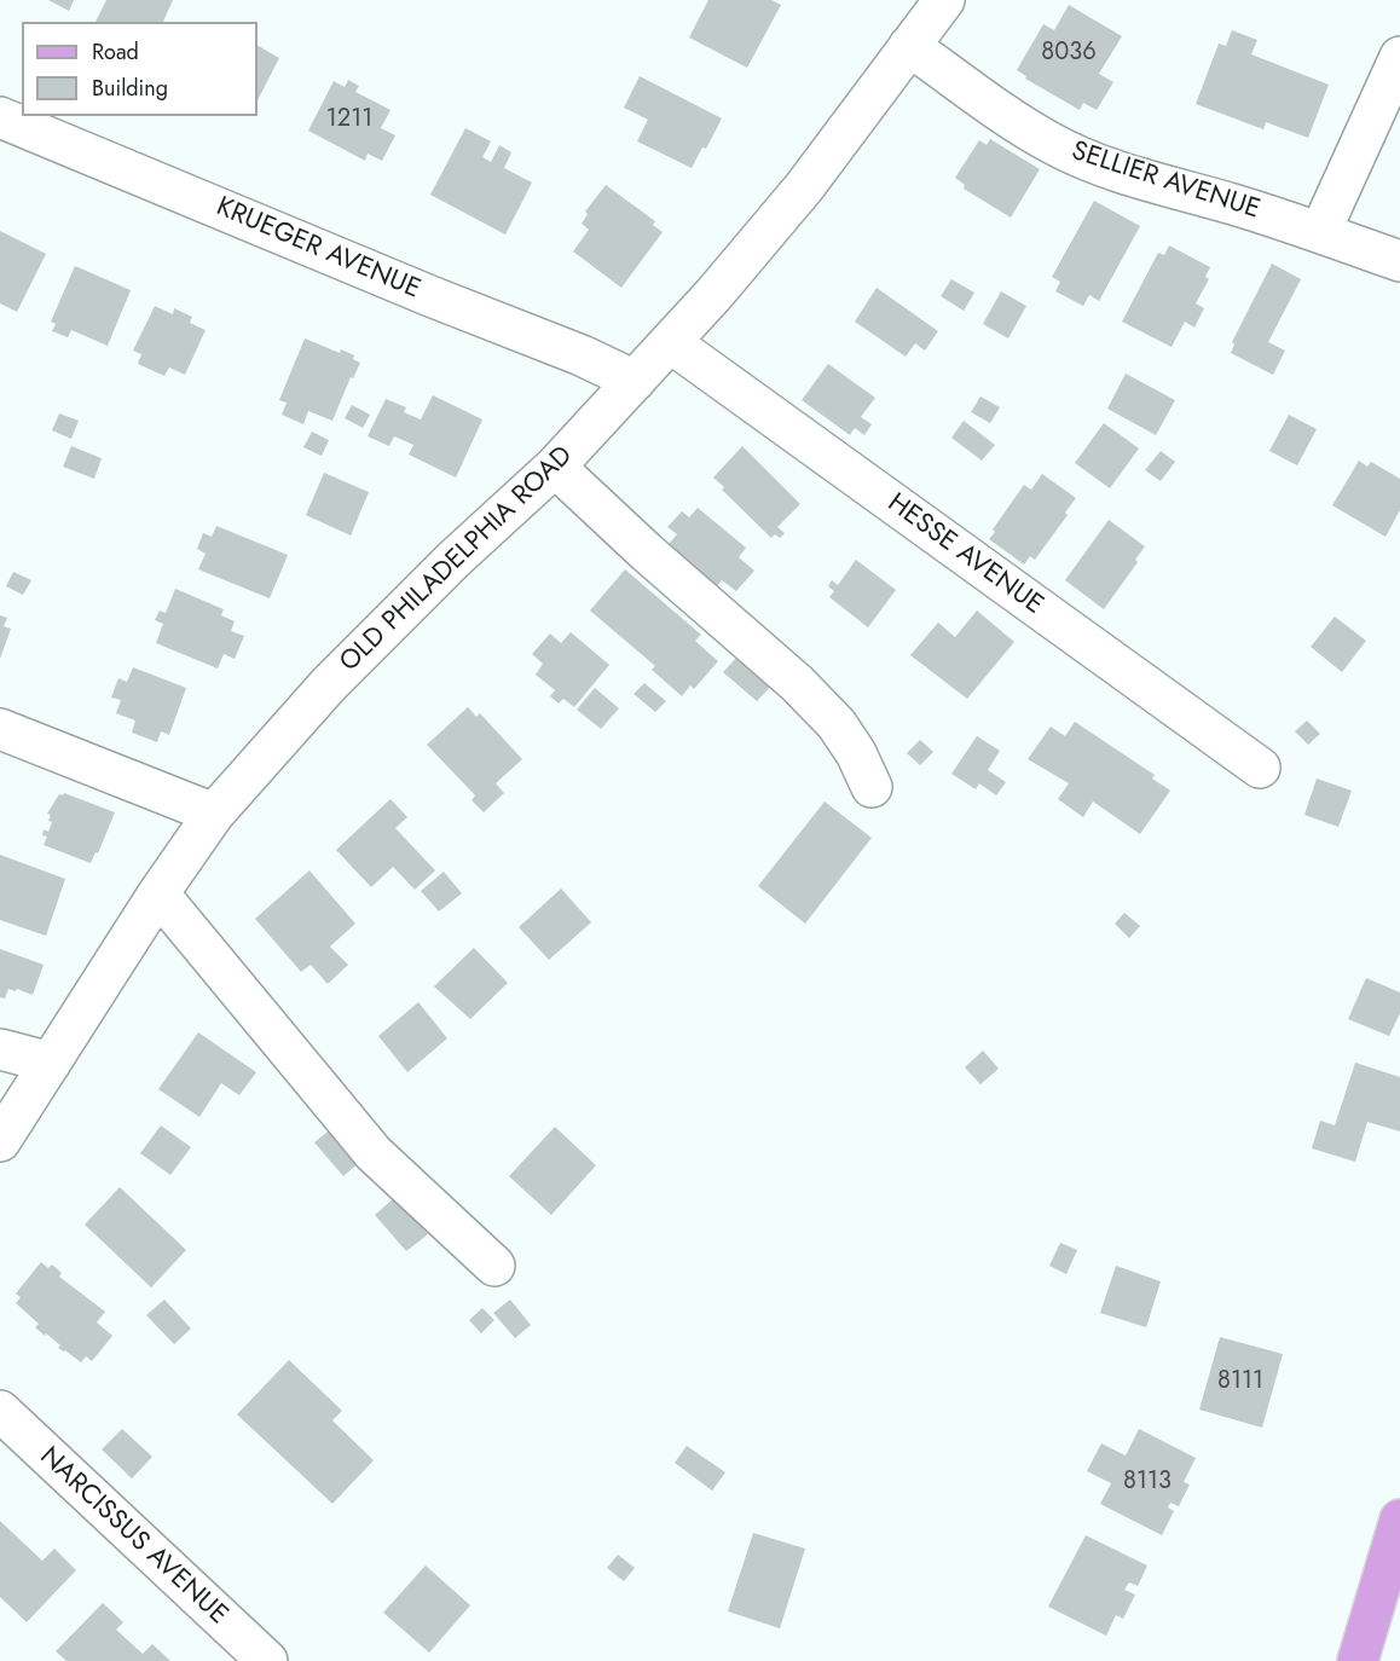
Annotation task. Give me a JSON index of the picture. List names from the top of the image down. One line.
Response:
{"streets":{"street":["SELLIER AVENUE","KRUEGER AVENUE","HESSE AVENUE","OLD PHILADELPHIA ROAD","NARCISSUS AVENUE"]},"crossings":[["SELLIER AVENUE","OLD PHILADELPHIA ROAD"],["KRUEGER AVENUE","OLD PHILADELPHIA ROAD"],["HESSE AVENUE","OLD PHILADELPHIA ROAD"]],"house_numbers":["8036","1211","8111","8113"],"legend":["Road","Building"]}
